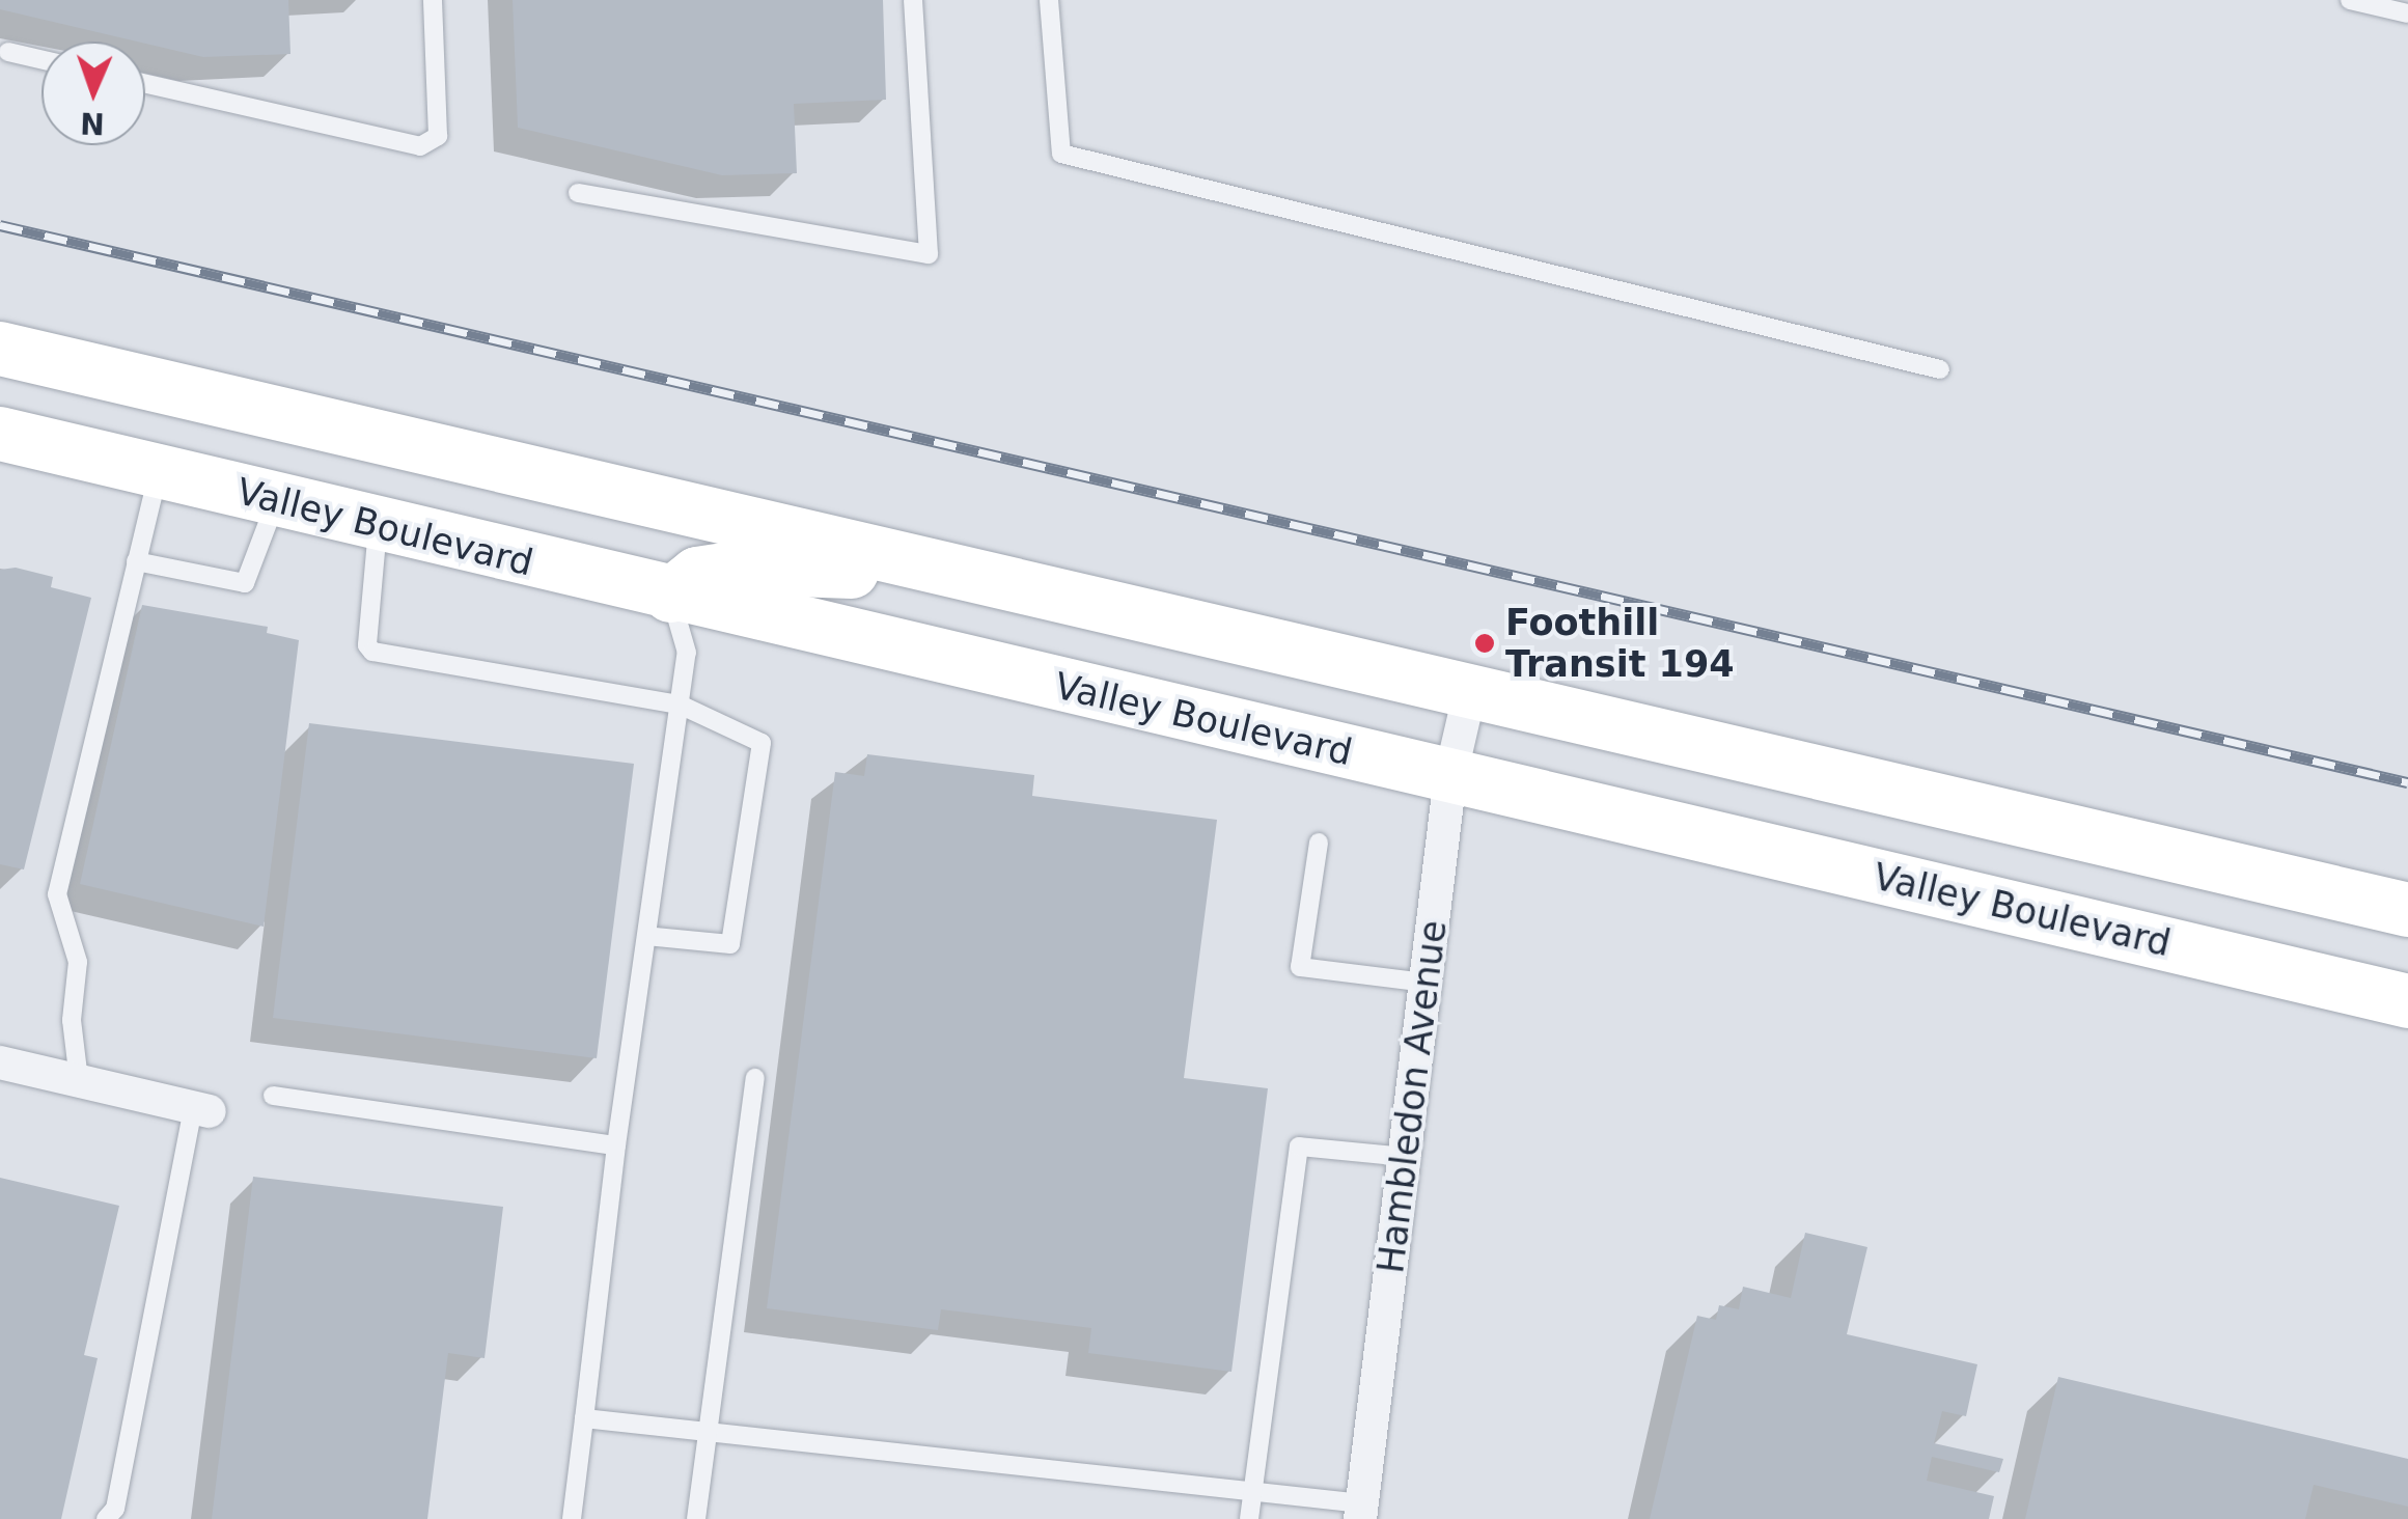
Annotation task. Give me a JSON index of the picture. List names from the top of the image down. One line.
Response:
{"streets":{"main road":["Valley Boulevard"],"street":["Hambledon Avenue"]},"crossings":[["Valley Boulevard","Hambledon Avenue"]],"places":["Foothill Transit 194"],"north":"bottom"}
